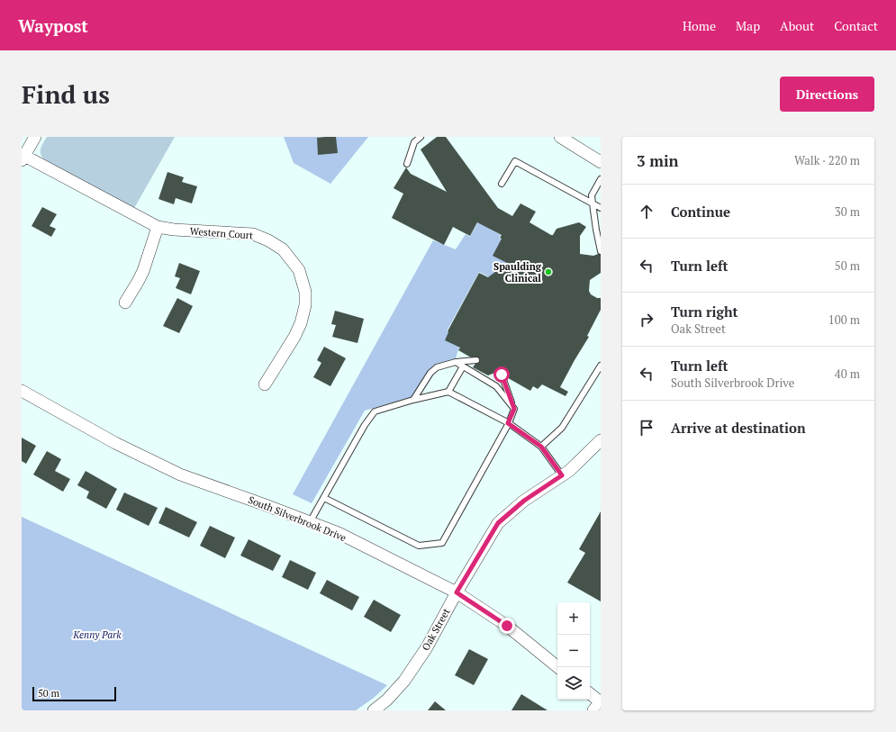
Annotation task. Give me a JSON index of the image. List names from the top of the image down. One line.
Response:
{"streets":{"street":["Western Court","South Silverbrook Drive","Oak Street"]},"crossings":[["South Silverbrook Drive","Oak Street"]],"parks":["Kenny Park"],"places":["Spaulding Clinical"],"scale_bar":"50 m","page":{"header":"Waypost","nav":["Home","Map","About","Contact"],"buttons":"Directions","title":"Find us","heading":["3 min","Walk · 220 m"],"list":[["Continue","30 m"],["Turn left","50 m"],["Turn right","Oak Street","100 m"],["Turn left","South Silverbrook Drive","40 m"],"Arrive at destination"],"map_buttons":["+","−"],"scale":"50 m"}}
